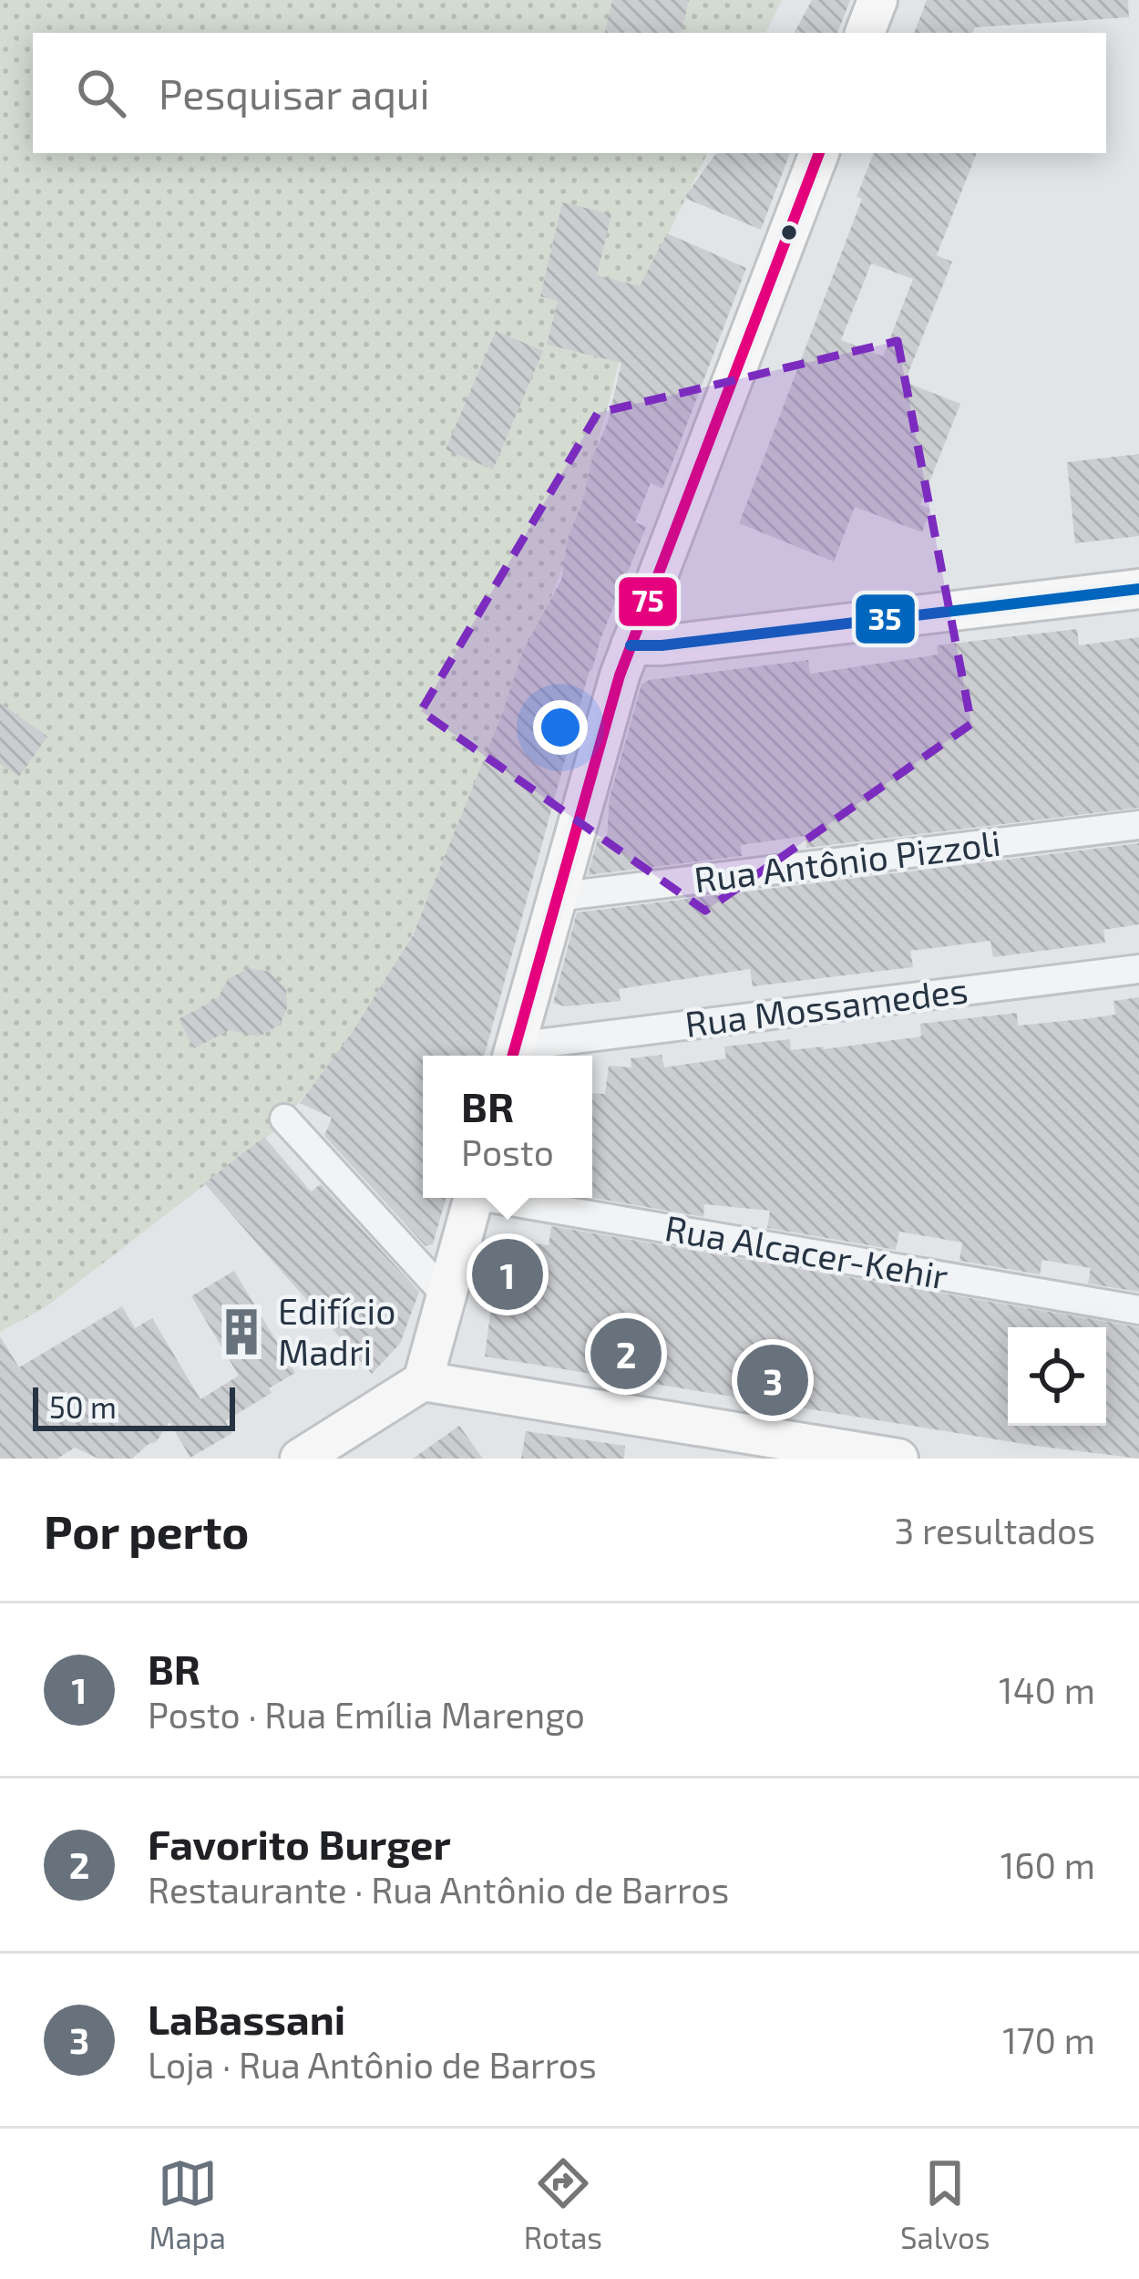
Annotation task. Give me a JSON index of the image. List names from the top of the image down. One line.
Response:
{"streets":{"street":["Rua Antônio Pizzoli","Rua Mossamedes","Rua Alcacer-Kehir"]},"places":{"building":["Edifício Madri"]},"lines":["transit line 75","transit line 35"],"scale_bar":"50 m","page":{"search":"Pesquisar aqui","popup":["BR","Posto"],"pins":["1","2","3"],"scale":"50 m","heading":["Por perto","3 resultados"],"list":[{"mark":"1","name":"BR","note":"Posto · Rua Emília Marengo","value":"140 m"},{"mark":"2","name":"Favorito Burger","note":"Restaurante · Rua Antônio de Barros","value":"160 m"},{"mark":"3","name":"LaBassani","note":"Loja · Rua Antônio de Barros","value":"170 m"}],"nav":["Mapa","Rotas","Salvos"]}}
